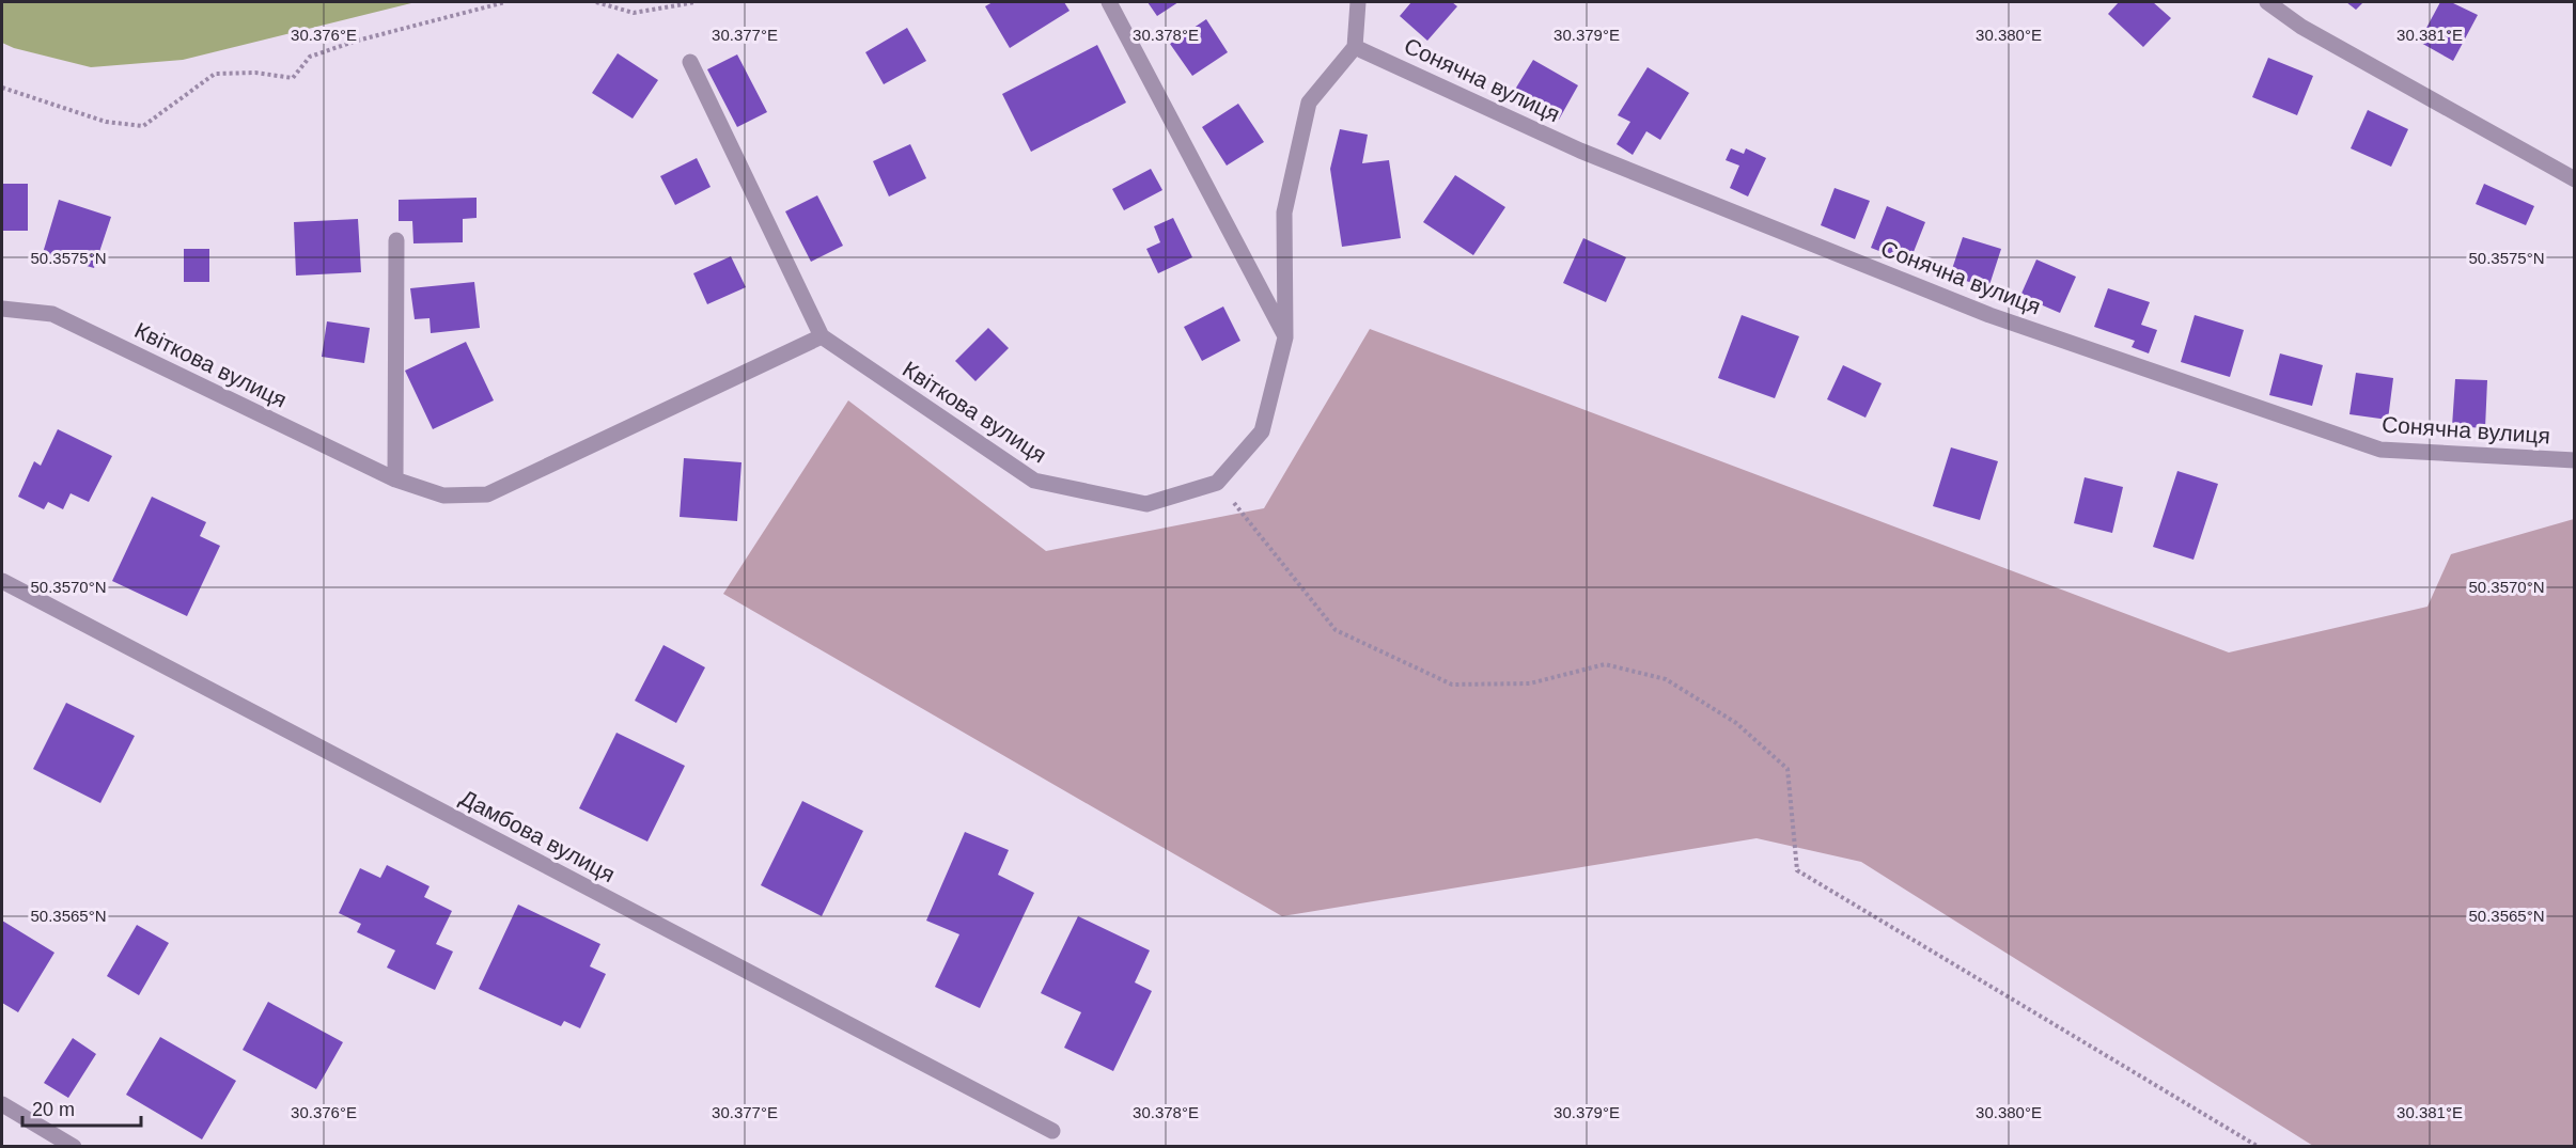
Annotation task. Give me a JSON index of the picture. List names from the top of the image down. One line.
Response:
{"streets":{"street":["Сонячна вулиця","Квіткова вулиця","Дамбова вулиця"]},"scale_bar":"20 m","coordinates":["30.376°E","30.377°E","30.378°E","30.379°E","30.380°E","30.381°E","50.3575°N","50.3570°N","50.3565°N"]}
